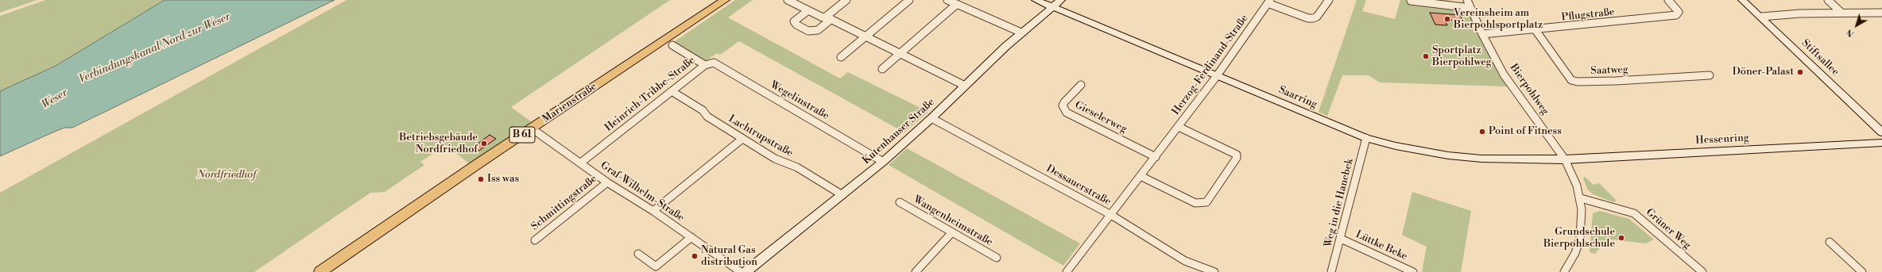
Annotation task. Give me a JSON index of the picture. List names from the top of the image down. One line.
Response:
{"streets":{"main road":["Marienstraße","B 61"],"street":["Pflugstraße","Stiftsallee","Herzog-Ferdinand-Straße","Saatweg","Bierpohlweg","Heinrich-Tribbe-Straße","Saarring","Wegelinstraße","Gieselerweg","Kutenhauser Straße","Lachtrupstraße","Hessenring","Dessauerstraße","Graf-Wilhelm-Straße","Schmittingstraße","Weg in die Hanebek","Wangenheimstraße","Grüner Weg","Lüttke Beke"]},"crossings":[["Pflugstraße","Saatweg"],["Pflugstraße","Bierpohlweg"],["Herzog-Ferdinand-Straße","Saarring"],["Herzog-Ferdinand-Straße","Gieselerweg"],["Herzog-Ferdinand-Straße","Dessauerstraße"],["Bierpohlweg","Saarring"],["Bierpohlweg","Hessenring"],["Bierpohlweg","Grüner Weg"],["Heinrich-Tribbe-Straße","Wegelinstraße"],["Heinrich-Tribbe-Straße","Lachtrupstraße"],["Heinrich-Tribbe-Straße","Graf-Wilhelm-Straße"],["Saarring","Kutenhauser Straße"],["Saarring","Hessenring"],["Saarring","Weg in die Hanebek"],["Wegelinstraße","Kutenhauser Straße"],["Marienstraße","Graf-Wilhelm-Straße"],["Kutenhauser Straße","Lachtrupstraße"],["Kutenhauser Straße","Dessauerstraße"],["Graf-Wilhelm-Straße","Schmittingstraße"],["Weg in die Hanebek","Lüttke Beke"]],"water":["Verbindungskanal Nord zur Weser","Weser"],"parks":["Nordfriedhof"],"places":["Vereinsheim am Bierpohlsportplatz","Sportplatz Bierpohlweg","Döner-Palast","Point of Fitness","Betriebsgebäude Nordfriedhof","Iss was","Grundschule Bierpohlschule","Natural Gas distribution"],"north":"bottom left"}
